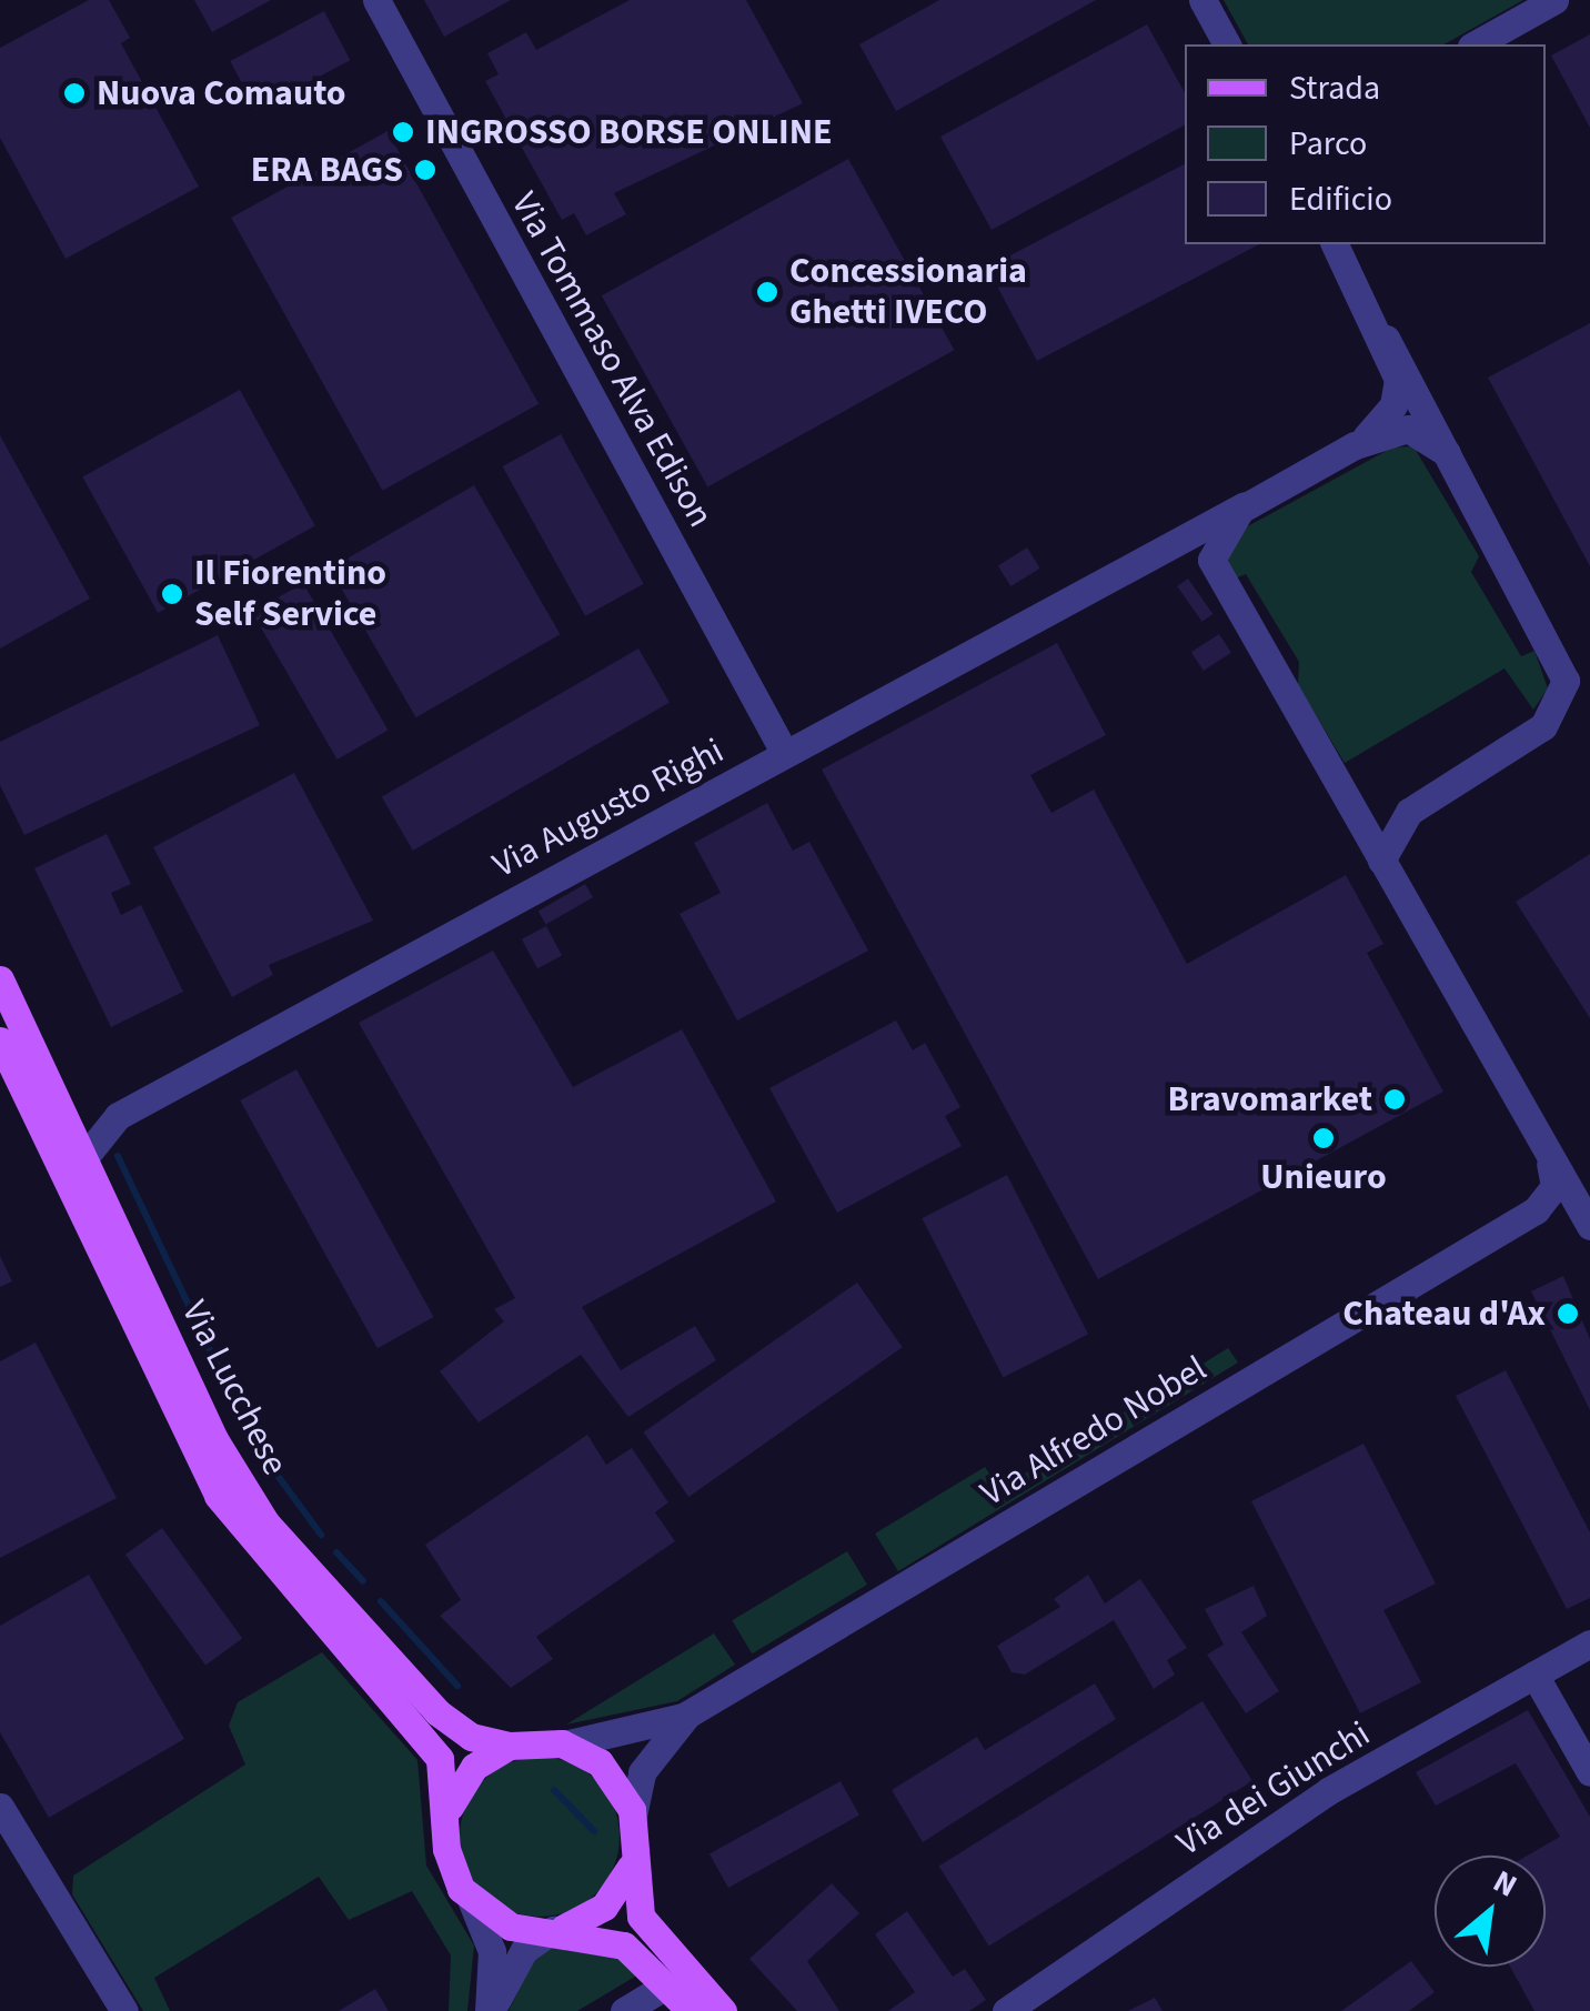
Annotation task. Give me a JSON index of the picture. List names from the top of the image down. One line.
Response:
{"streets":{"main road":["Via Lucchese"],"street":["Via Tommaso Alva Edison","Via Augusto Righi","Via Alfredo Nobel","Via dei Giunchi"]},"crossings":[["Via Tommaso Alva Edison","Via Augusto Righi"],["Via Augusto Righi","Via Lucchese"],["Via Lucchese","Via Alfredo Nobel"]],"places":["Nuova Comauto","INGROSSO BORSE ONLINE","ERA BAGS","Concessionaria Ghetti IVECO","Il Fiorentino Self Service","Bravomarket","Unieuro","Chateau d'Ax"],"legend":["Strada","Parco","Edificio"],"north":"top right"}
